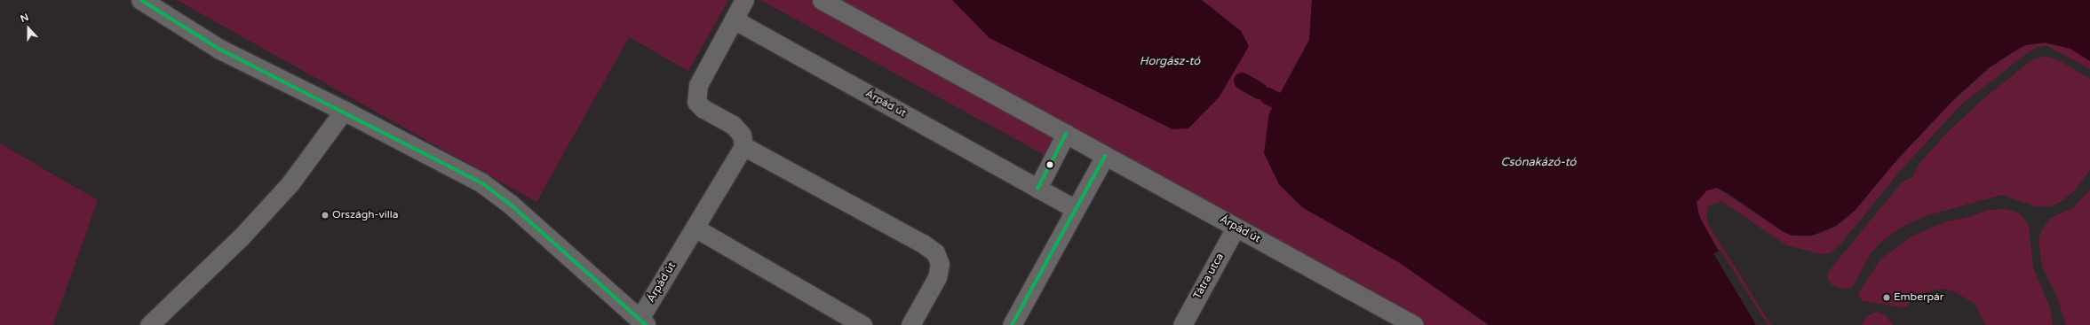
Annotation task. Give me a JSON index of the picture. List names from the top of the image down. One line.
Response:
{"streets":{"street":["Árpád út","Tátra utca"]},"crossings":[["Árpád út","Tátra utca"]],"water":["Horgász-tó","Csónakázó-tó"],"places":["Országh-villa","Emberpár"],"north":"top"}
